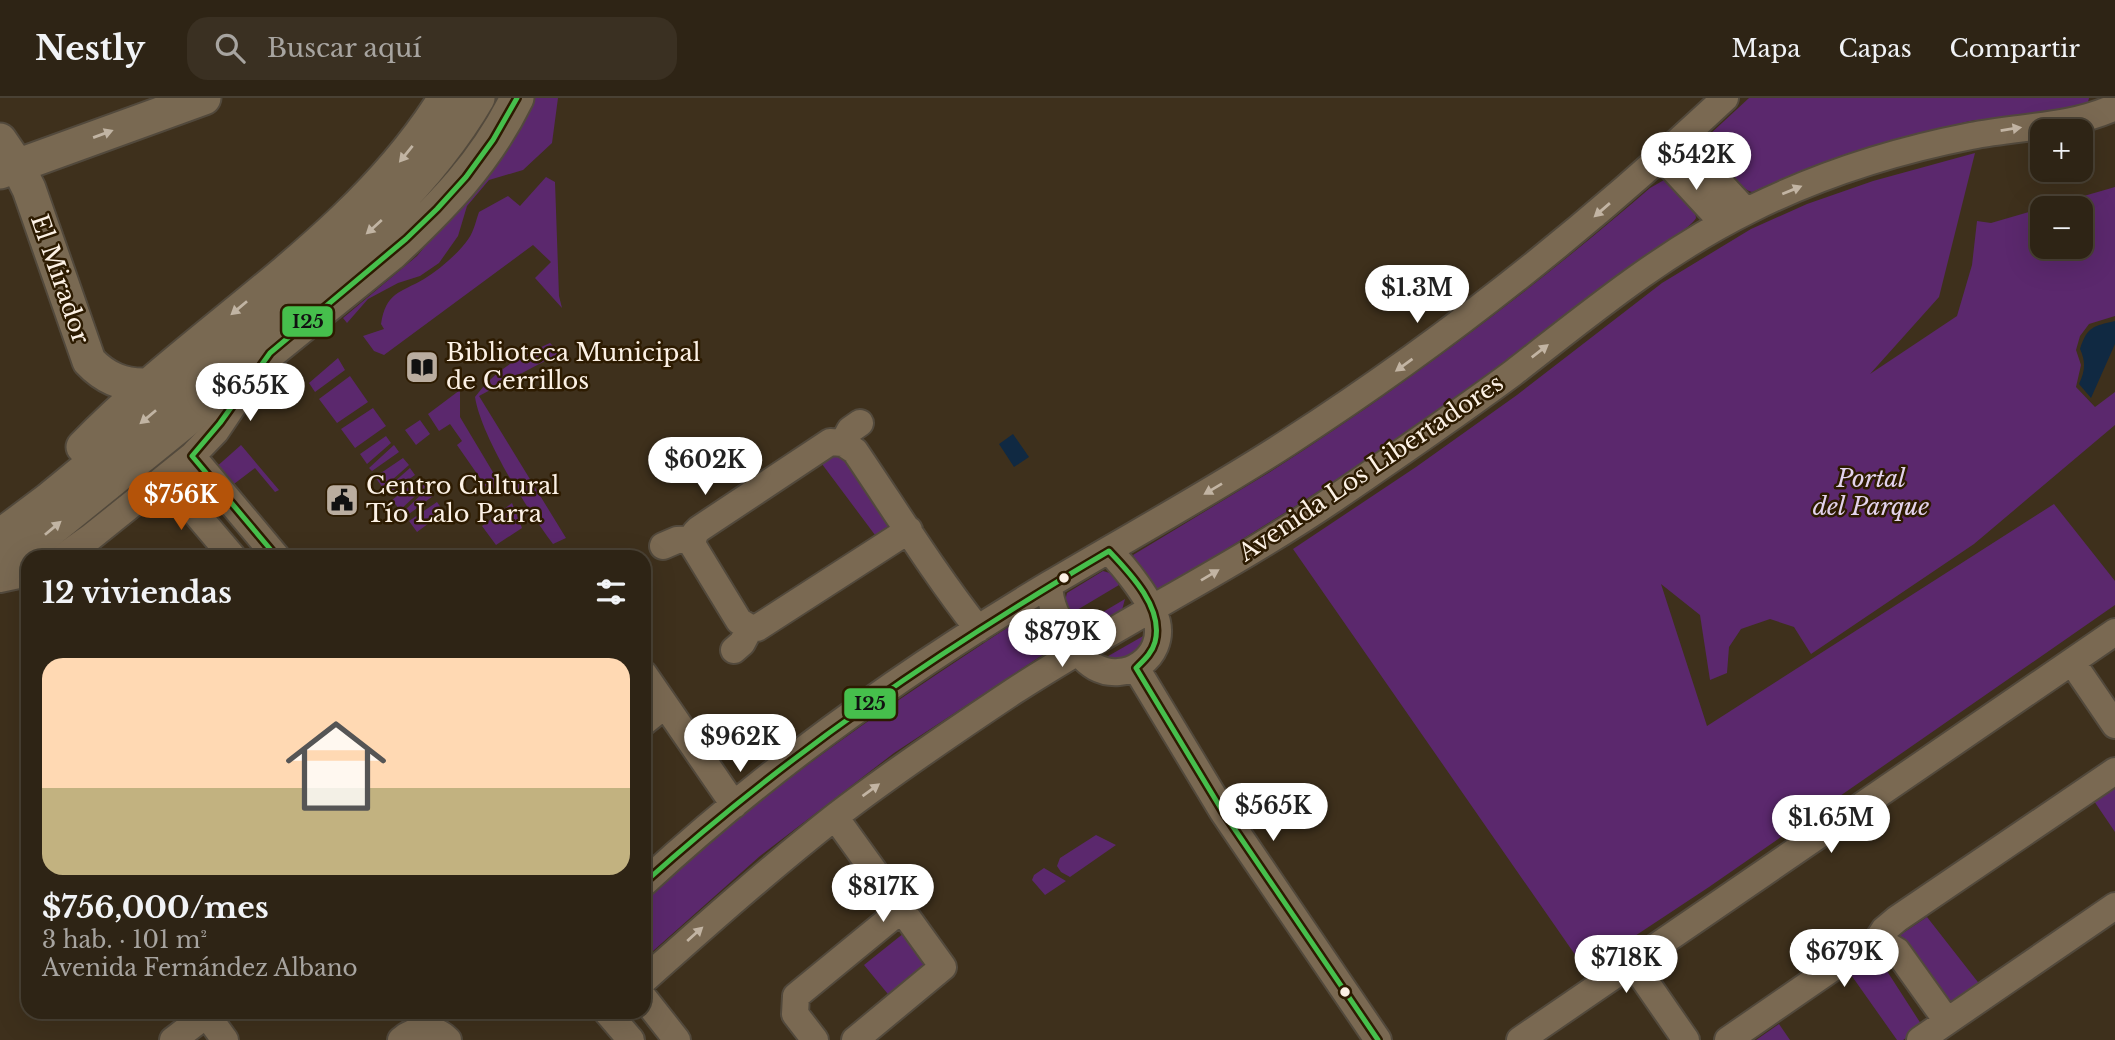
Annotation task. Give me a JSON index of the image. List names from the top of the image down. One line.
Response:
{"streets":{"main road":["El Mirador"],"street":["Avenida Los Libertadores"]},"parks":["Portal del Parque"],"places":{"library":["Biblioteca Municipal de Cerrillos"],"public building":["Centro Cultural Tío Lalo Parra"]},"lines":["transit line I25"],"page":{"header":"Nestly","search":"Buscar aquí","nav":["Mapa","Capas","Compartir"],"map_buttons":["+","−"],"price":["$542K","$1.3M","$655K","$602K","$756K","$879K","$962K","$565K","$1.65M","$817K","$679K","$718K"],"heading":"12 viviendas","list":[{"name":"$756,000/mes","note":"3 hab. · 101 m² · Avenida Fernández Albano"}]}}
